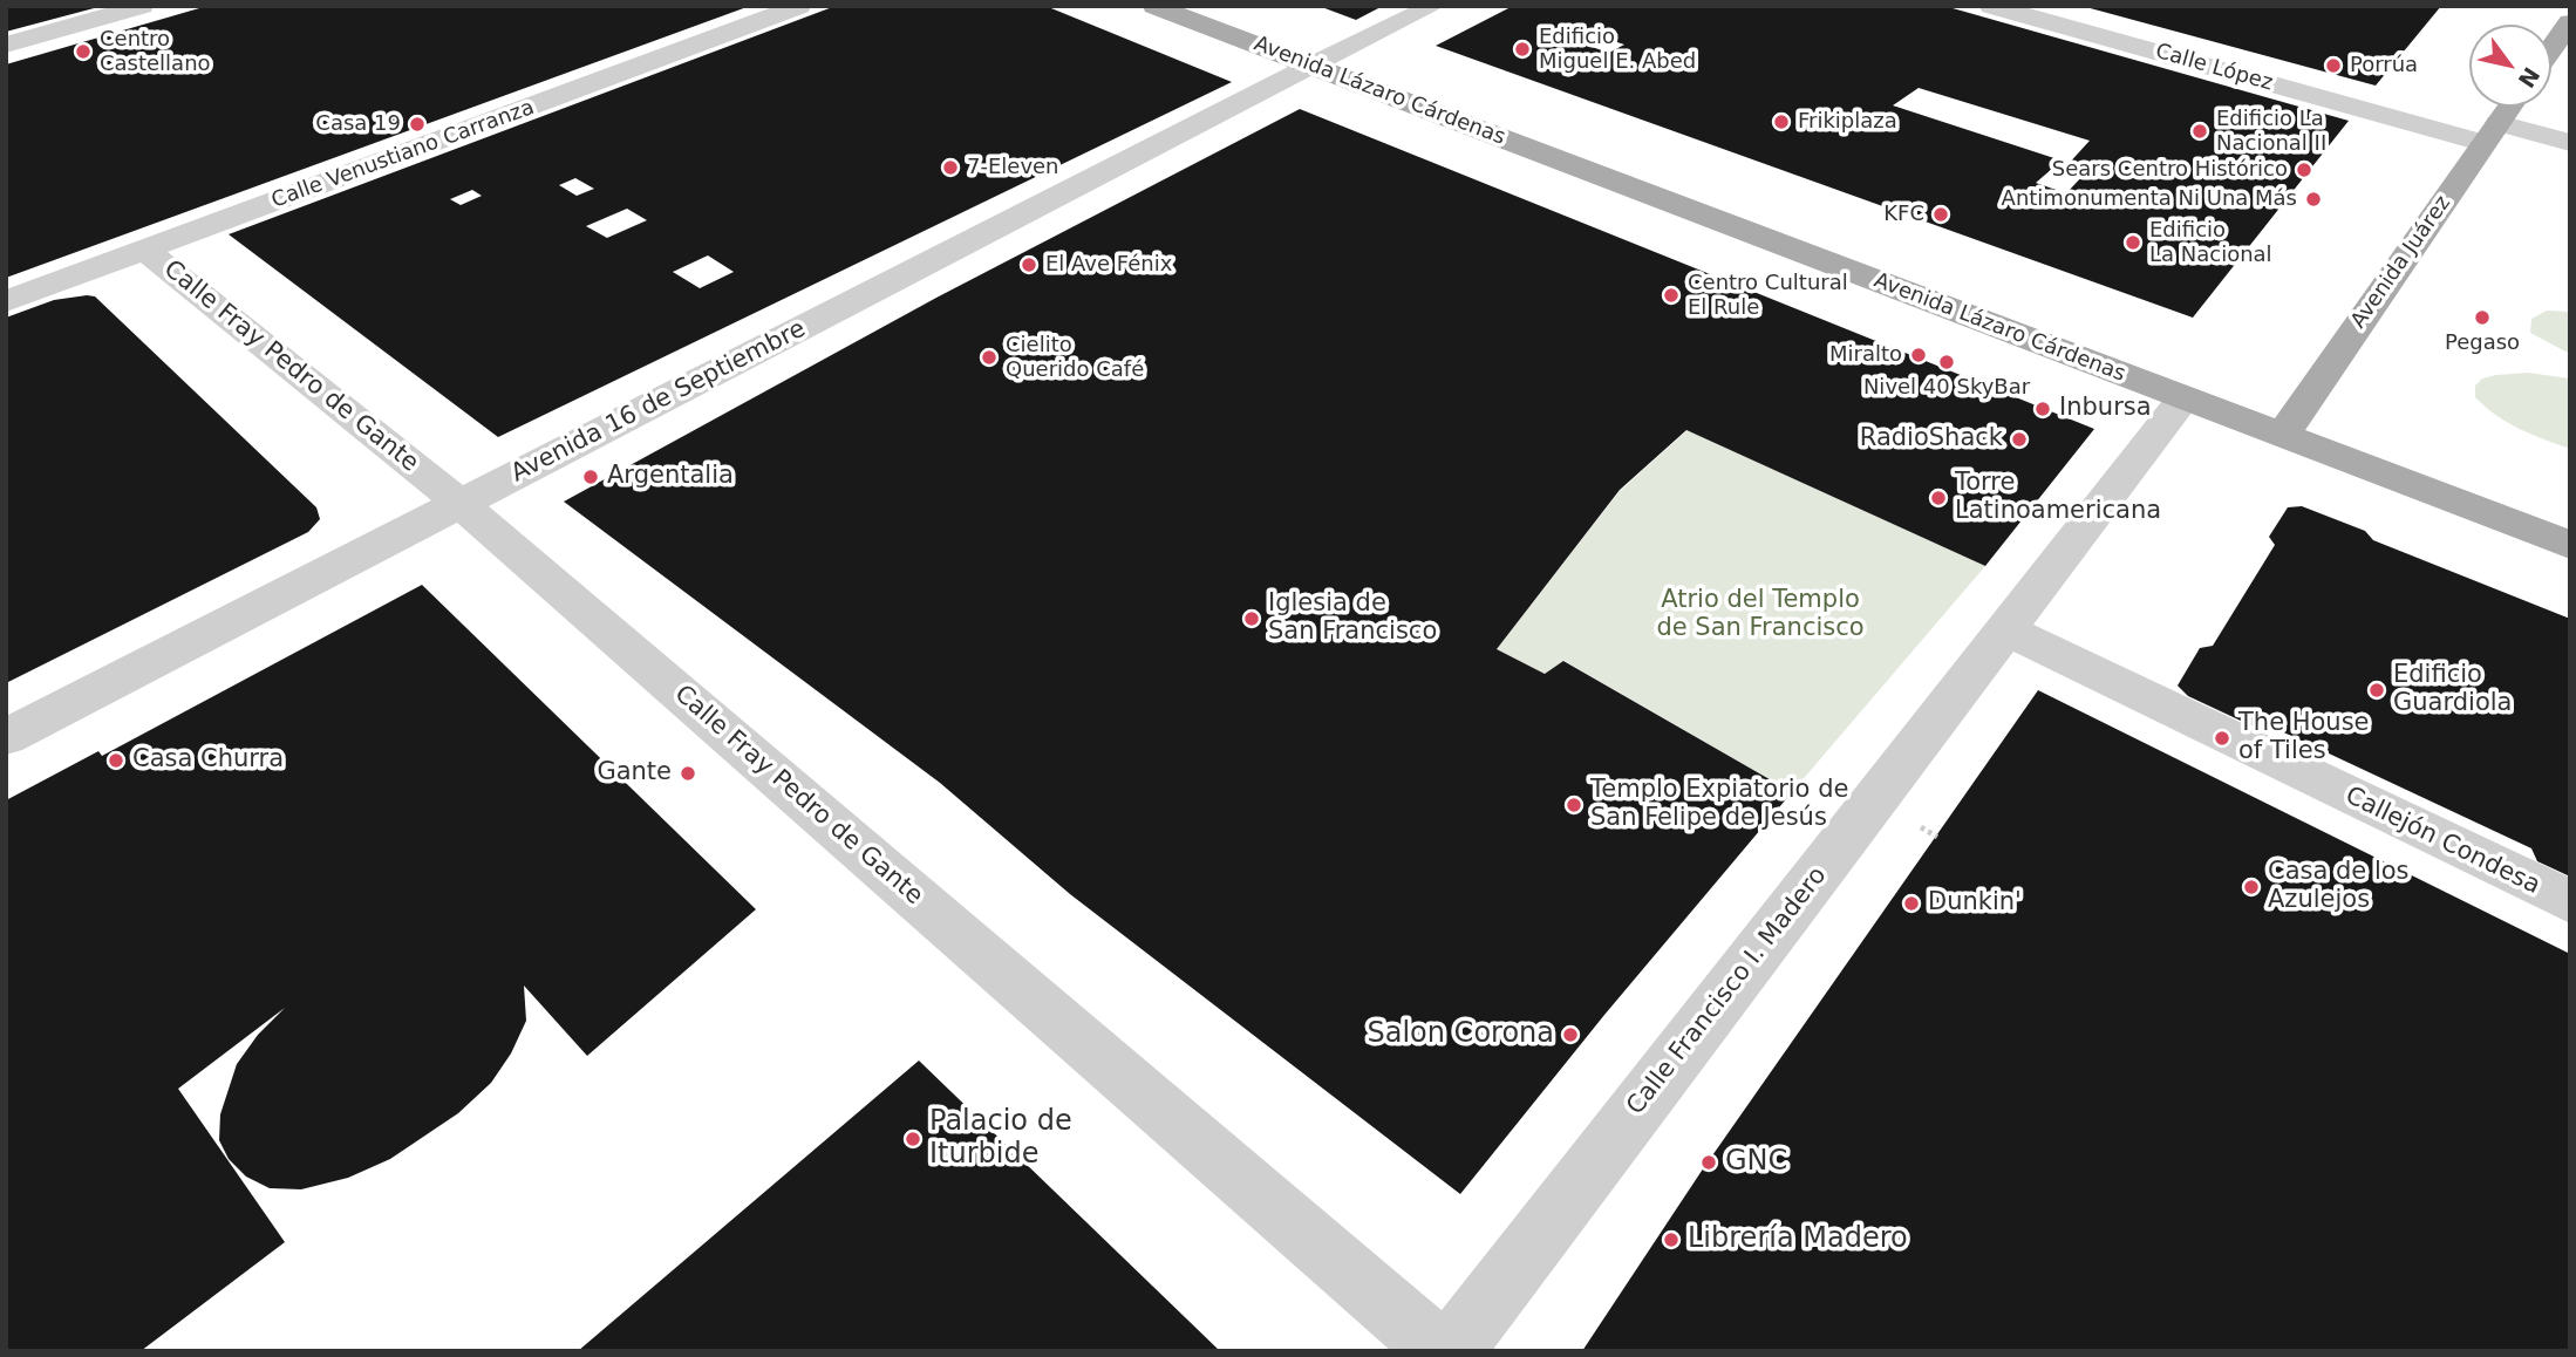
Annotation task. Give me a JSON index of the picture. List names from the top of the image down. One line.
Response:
{"streets":{"main road":["Avenida Lázaro Cárdenas","Avenida Juárez"],"street":["Calle López","Calle Venustiano Carranza","Calle Fray Pedro de Gante","Avenida 16 de Septiembre","Callejón Condesa","Calle Francisco I. Madero"]},"crossings":[["Calle López","Avenida Juárez"],["Avenida Lázaro Cárdenas","Avenida Juárez"],["Avenida Lázaro Cárdenas","Avenida 16 de Septiembre"],["Avenida Lázaro Cárdenas","Calle Francisco I. Madero"],["Calle Venustiano Carranza","Calle Fray Pedro de Gante"],["Calle Fray Pedro de Gante","Avenida 16 de Septiembre"],["Callejón Condesa","Calle Francisco I. Madero"]],"parks":["Atrio del Templo de San Francisco"],"places":["Edificio Miguel E. Abed","Centro Castellano","Porrúa","Frikiplaza","Casa 19","Edificio La Nacional II","7-Eleven","Sears Centro Histórico","Antimonumenta Ni Una Más","KFC","Edificio La Nacional","El Ave Fénix","Centro Cultural El Rule","Pegaso","Miralto","Cielito Querido Café","Nivel 40 SkyBar","Inbursa","RadioShack","Argentalia","Torre Latinoamericana","Iglesia de San Francisco","Edificio Guardiola","The House of Tiles","Casa Churra","Gante","Templo Expiatorio de San Felipe de Jesús","Casa de los Azulejos","Dunkin'","Salon Corona","Palacio de Iturbide","GNC","Librería Madero"],"north":"bottom right"}
